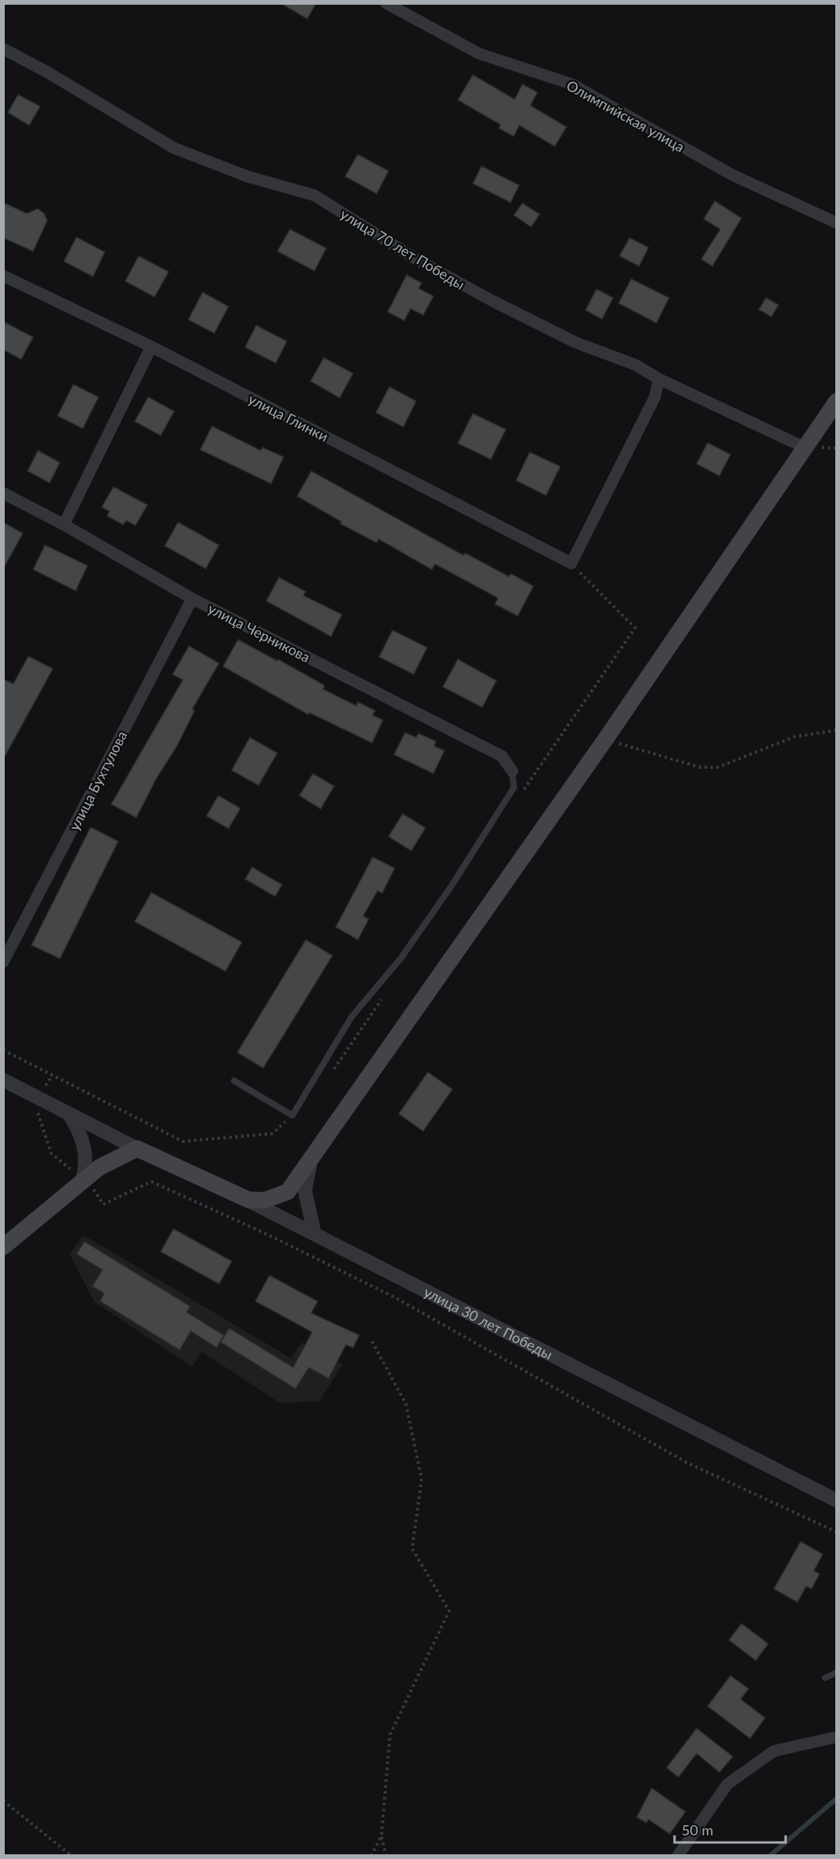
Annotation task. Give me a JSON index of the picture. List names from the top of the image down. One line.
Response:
{"streets":{"main road":["улица 30 лет Победы"],"street":["Олимпийская улица","улица 70 лет Победы","улица Глинки","улица Черникова","улица Бухтулова"]},"crossings":[["улица 70 лет Победы","улица Глинки"],["улица Черникова","улица Бухтулова"]],"scale_bar":"50 m"}
